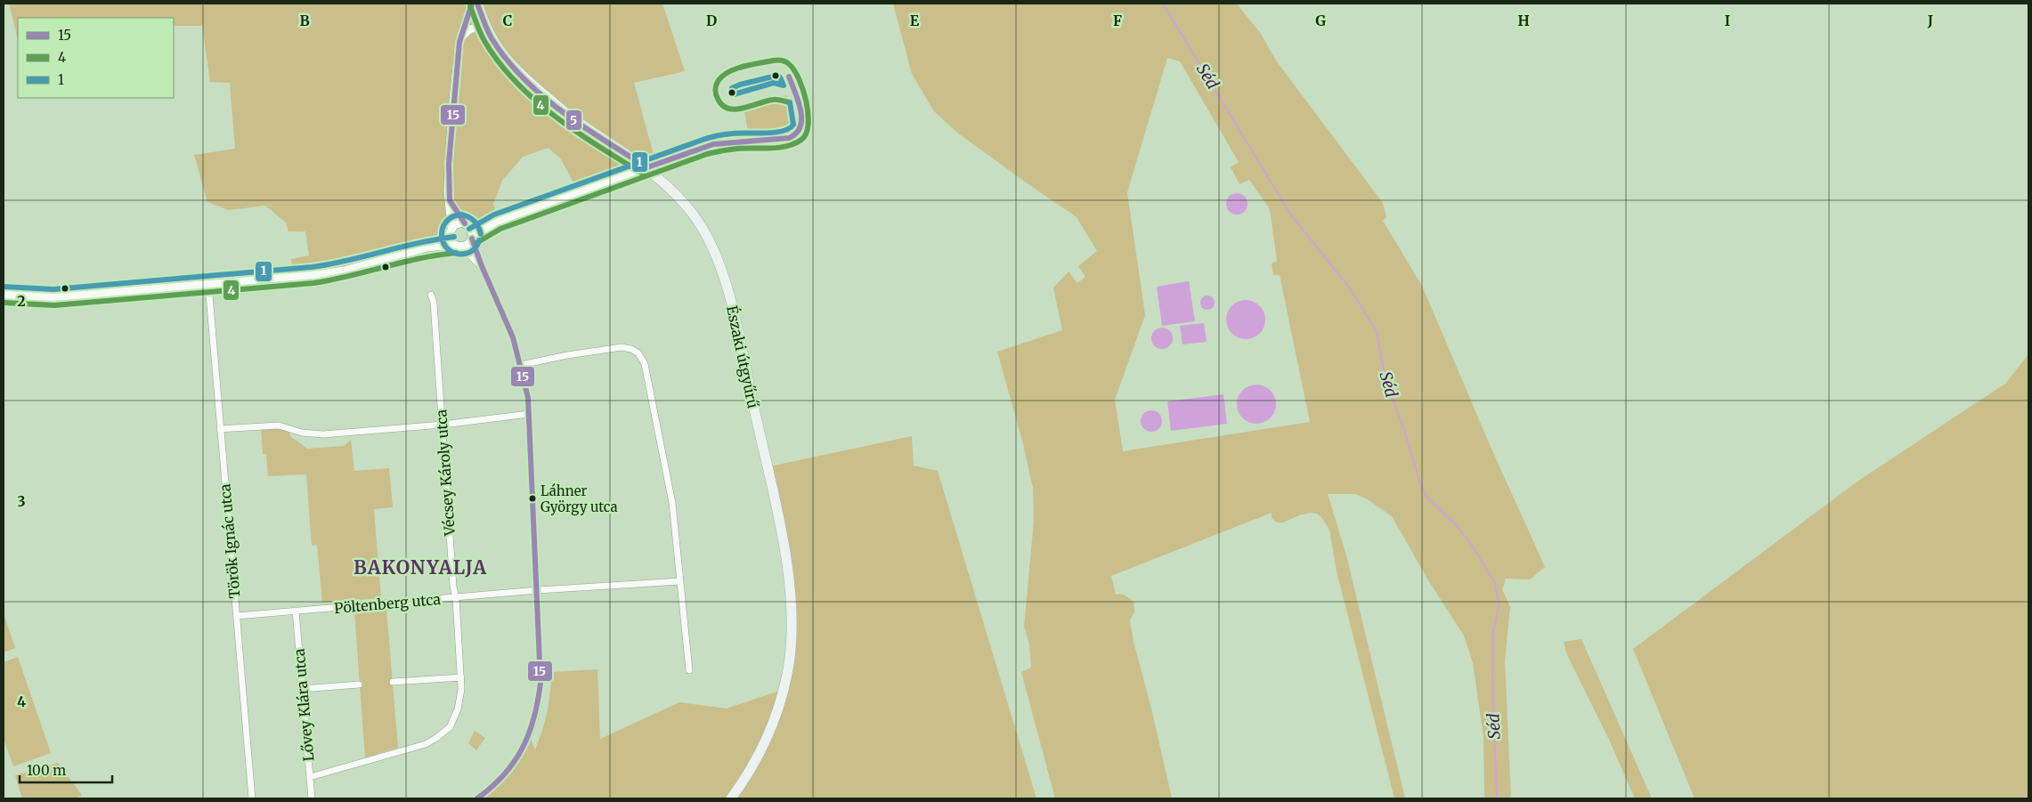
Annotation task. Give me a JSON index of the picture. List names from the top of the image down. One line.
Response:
{"streets":{"main road":["Északi útgyűrű"],"street":["Vécsey Károly utca","Török Ignác utca","Pöltenberg utca","Lővey Klára utca"]},"crossings":[["Vécsey Károly utca","Pöltenberg utca"],["Vécsey Károly utca","Lővey Klára utca"],["Török Ignác utca","Pöltenberg utca"],["Pöltenberg utca","Lővey Klára utca"]],"districts":["BAKONYALJA"],"water":["Séd"],"places":["Láhner György utca"],"lines":["transit line 15","transit line 5","transit line 4","transit line 1"],"legend":["15","4","1"],"scale_bar":"100 m","grid":{"columns":["B","C","D","E","F","G","H","I","J"],"rows":["2","3","4"]}}
